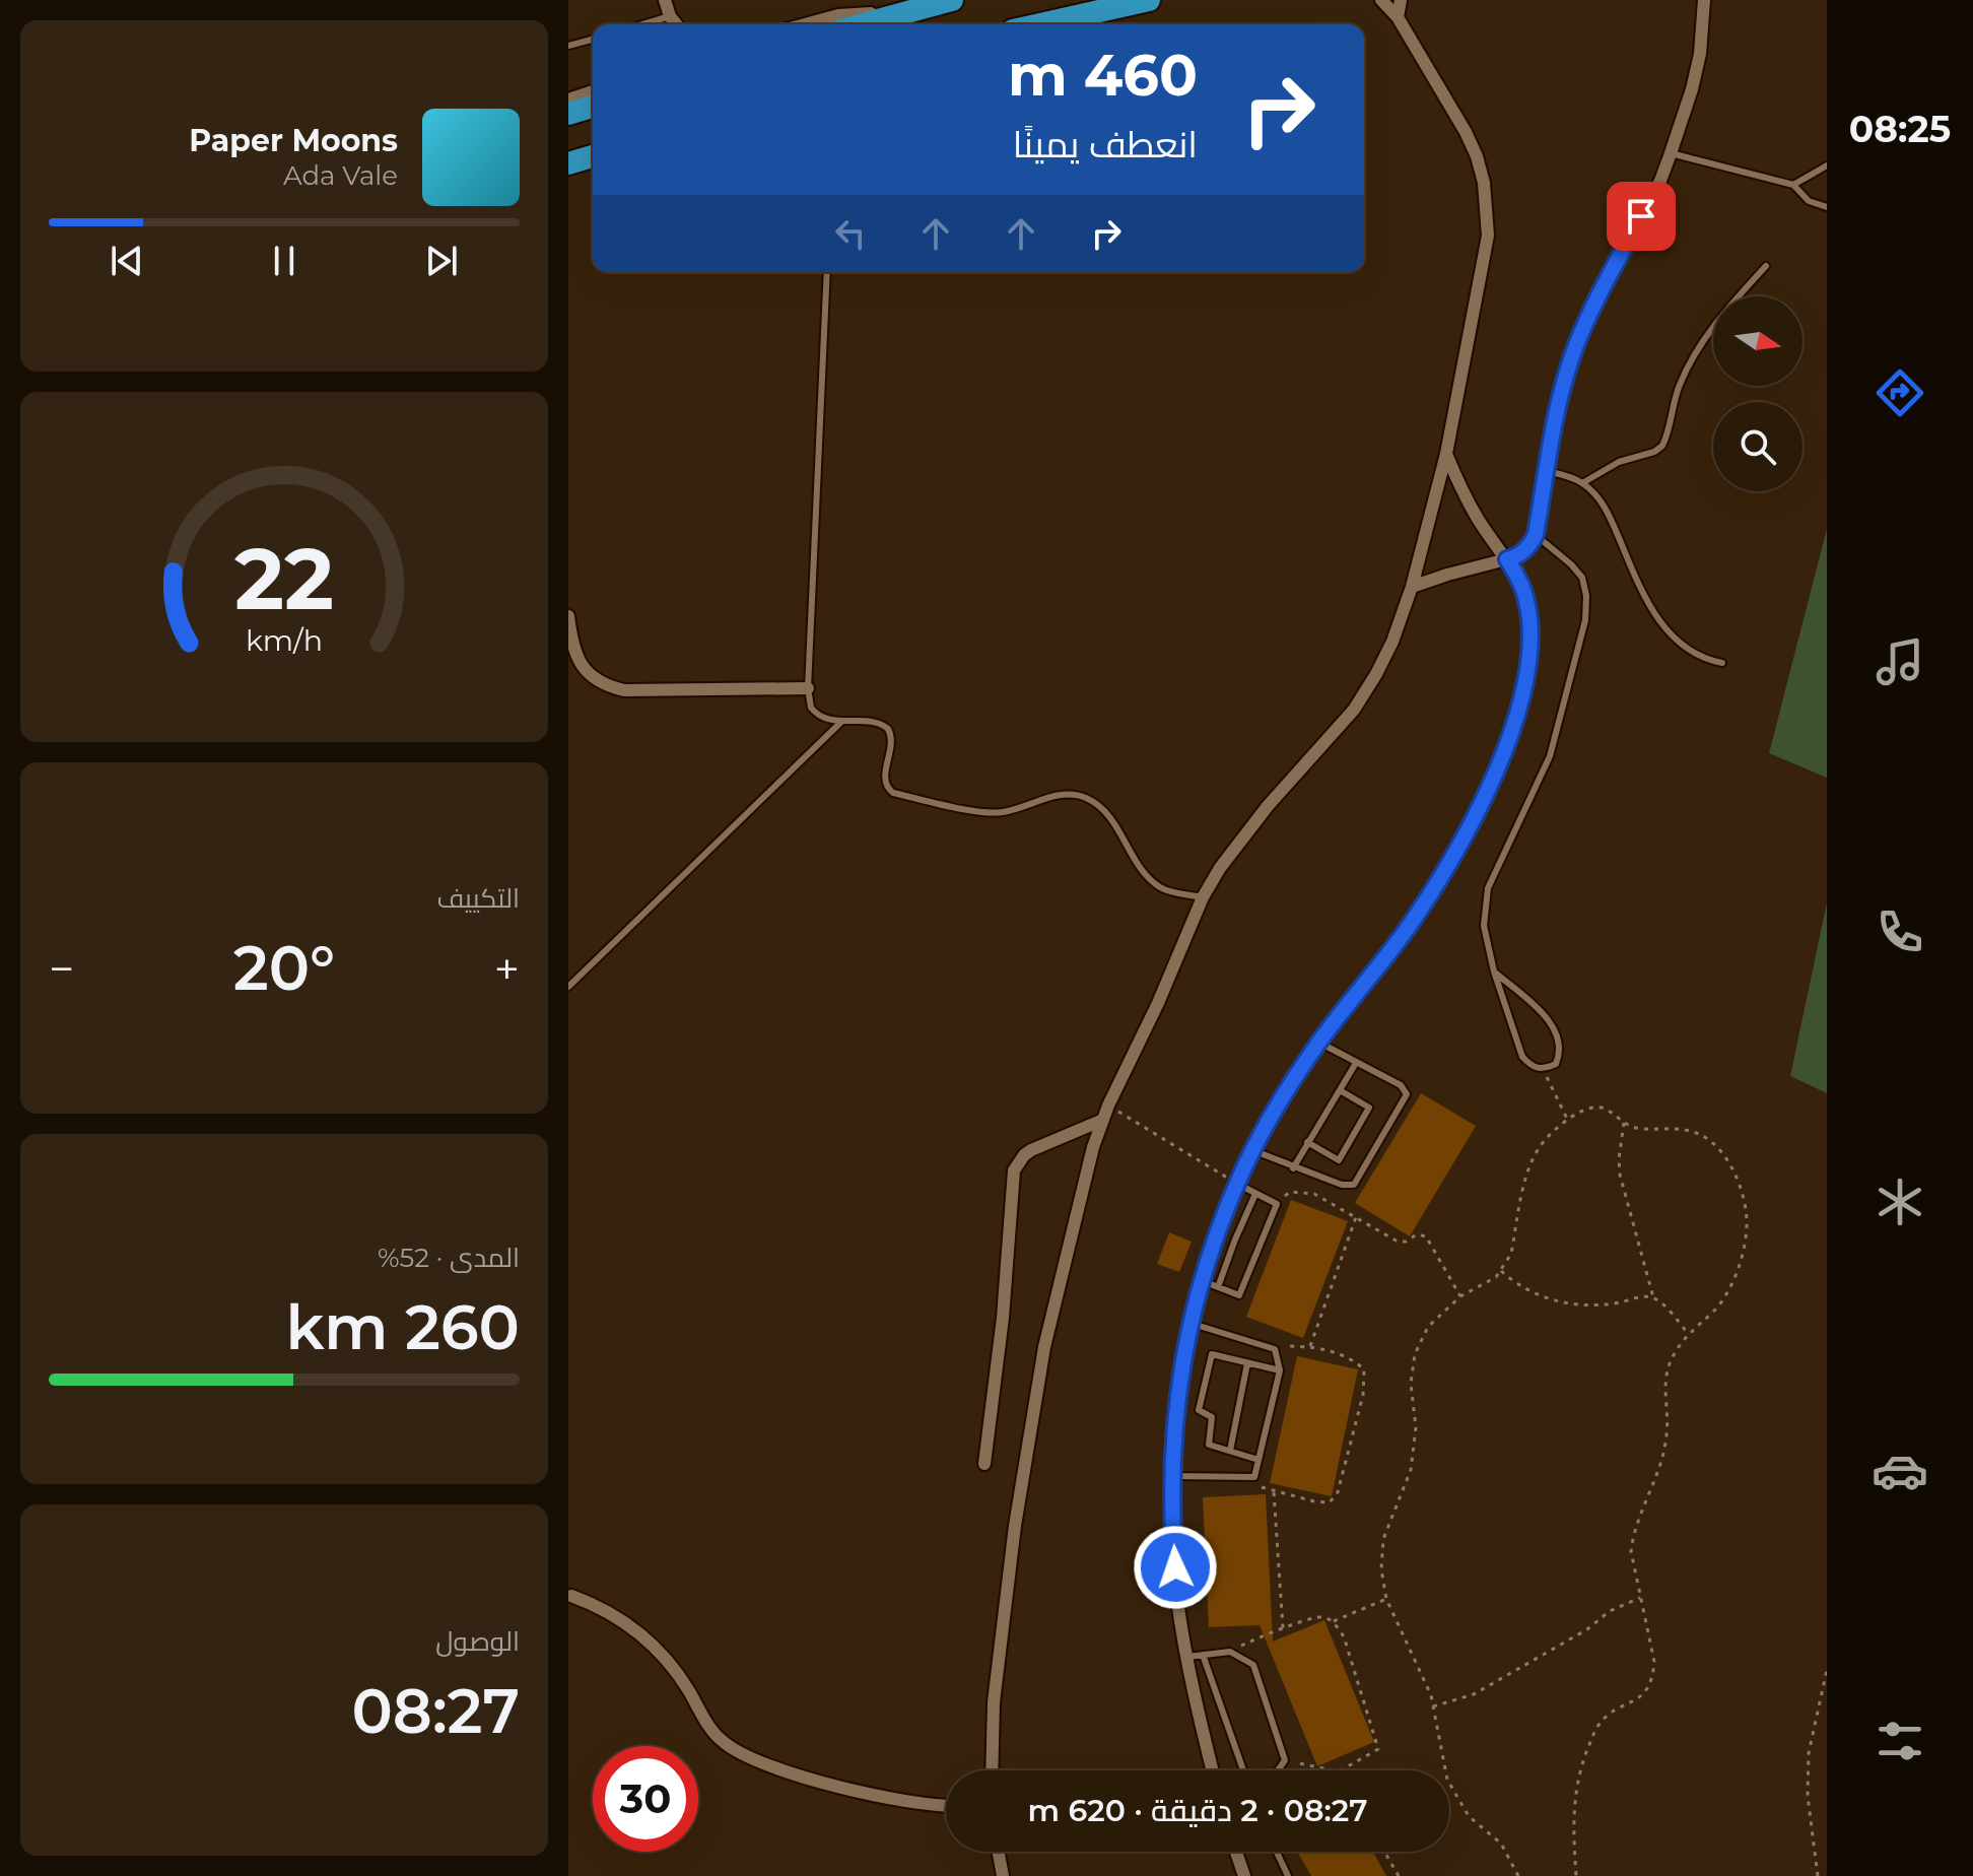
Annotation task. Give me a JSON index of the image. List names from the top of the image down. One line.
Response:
{"north":"right","page":{"tabs":"08:25","turn":["460 m","انعطف يمينًا"],"song":["Paper Moons","Ada Vale"],"tile":["التكييف",["المدى · 52%","260 km"],["الوصول","08:27"]],"heat":["−","20°","+"],"limit":"30","trip":"08:27 · 2 دقيقة · 620 m","gauge":["22","km/h"]}}
